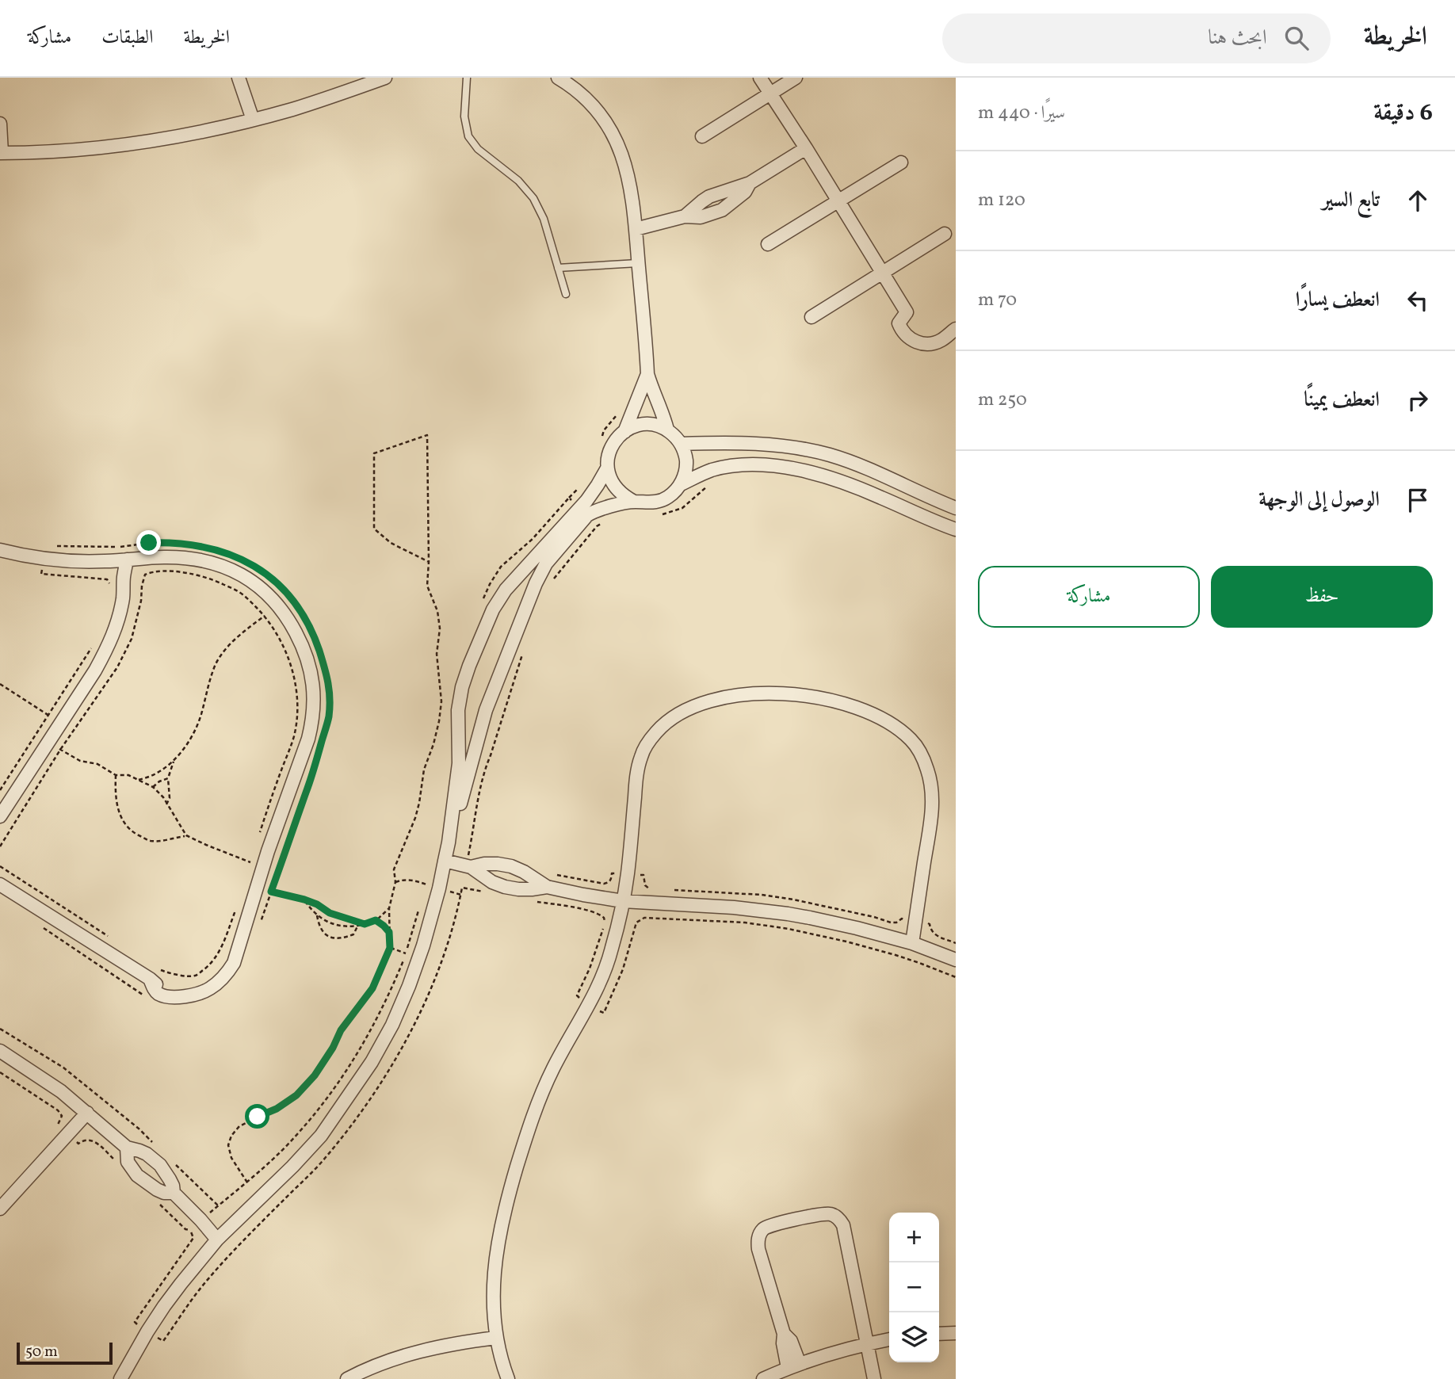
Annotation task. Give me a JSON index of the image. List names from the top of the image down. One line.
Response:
{"scale_bar":"50 m","page":{"header":"الخريطة","search":"ابحث هنا","nav":["الخريطة","الطبقات","مشاركة"],"heading":["6 دقيقة","سيرًا · 440 m"],"list":[["تابع السير","120 m"],["انعطف يسارًا","70 m"],["انعطف يمينًا","250 m"],"الوصول إلى الوجهة"],"buttons":["حفظ","مشاركة"],"map_buttons":["+","−"],"scale":"50 m"}}
